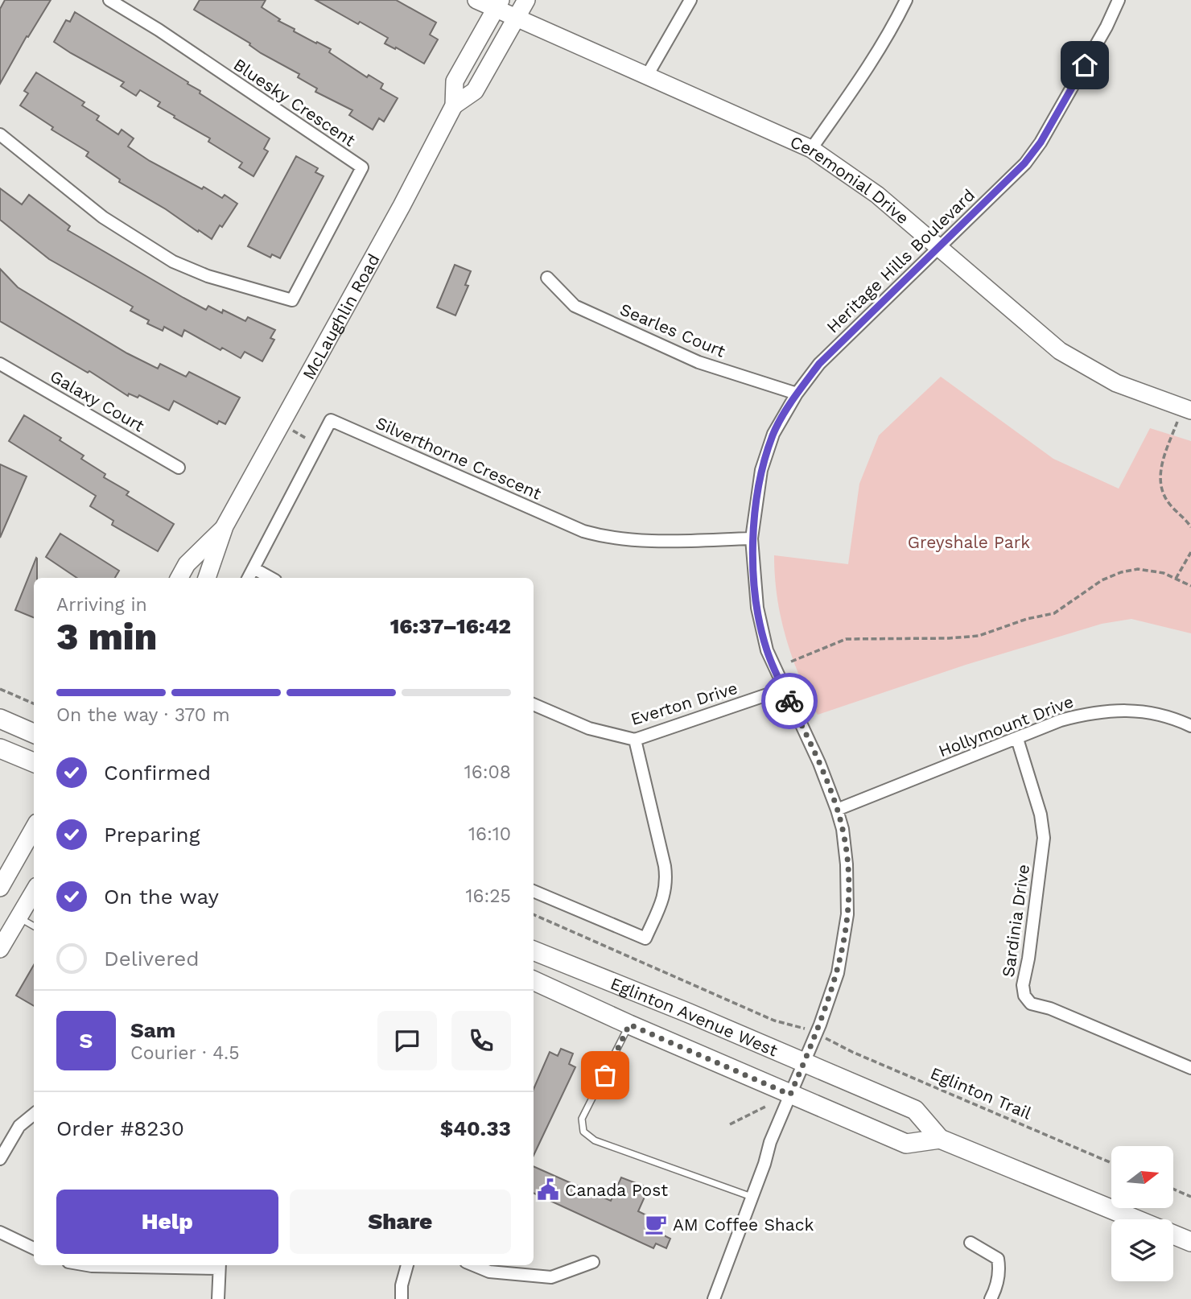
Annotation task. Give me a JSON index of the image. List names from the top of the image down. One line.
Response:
{"streets":{"main road":["Eglinton Avenue West"],"street":["Bluesky Crescent","Ceremonial Drive","Heritage Hills Boulevard","McLaughlin Road","Searles Court","Galaxy Court","Silverthorne Crescent","Everton Drive","Hollymount Drive","Sardinia Drive"],"path":["Eglinton Trail"]},"crossings":[["Ceremonial Drive","Heritage Hills Boulevard"],["Ceremonial Drive","McLaughlin Road"],["Heritage Hills Boulevard","Searles Court"],["Heritage Hills Boulevard","Silverthorne Crescent"],["Heritage Hills Boulevard","Everton Drive"],["Heritage Hills Boulevard","Hollymount Drive"],["Heritage Hills Boulevard","Eglinton Avenue West"],["Hollymount Drive","Sardinia Drive"]],"parks":["Greyshale Park"],"places":{"public building":["Canada Post"],"cafe":["AM Coffee Shack"]},"north":"right","page":{"heading":["3 min","Arriving in","16:37–16:42"],"panel":["Sam","Courier · 4.5","Order #8230","$40.33"],"bar":"On the way · 370 m","list":[["Confirmed","16:08"],["Preparing","16:10"],["On the way","16:25"],"Delivered"],"round":"S","buttons":["Help","Share"]}}
